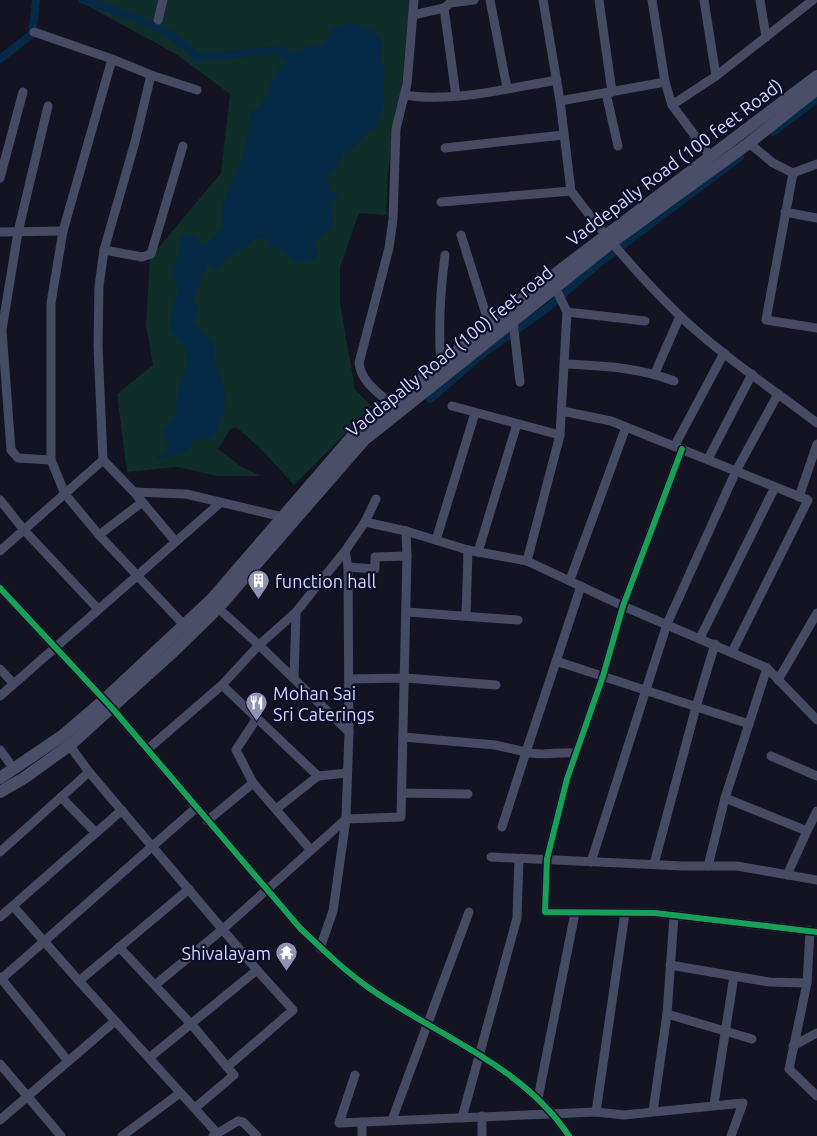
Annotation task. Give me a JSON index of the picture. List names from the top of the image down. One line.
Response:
{"streets":{"main road":["Vaddepally Road (100 feet Road)","Vaddapally Road (100) feet road"]},"crossings":[["Vaddepally Road (100 feet Road)","Vaddapally Road (100) feet road"]],"places":{"building":["function hall"],"restaurant":["Mohan Sai Sri Caterings"],"temple":["Shivalayam"]}}
